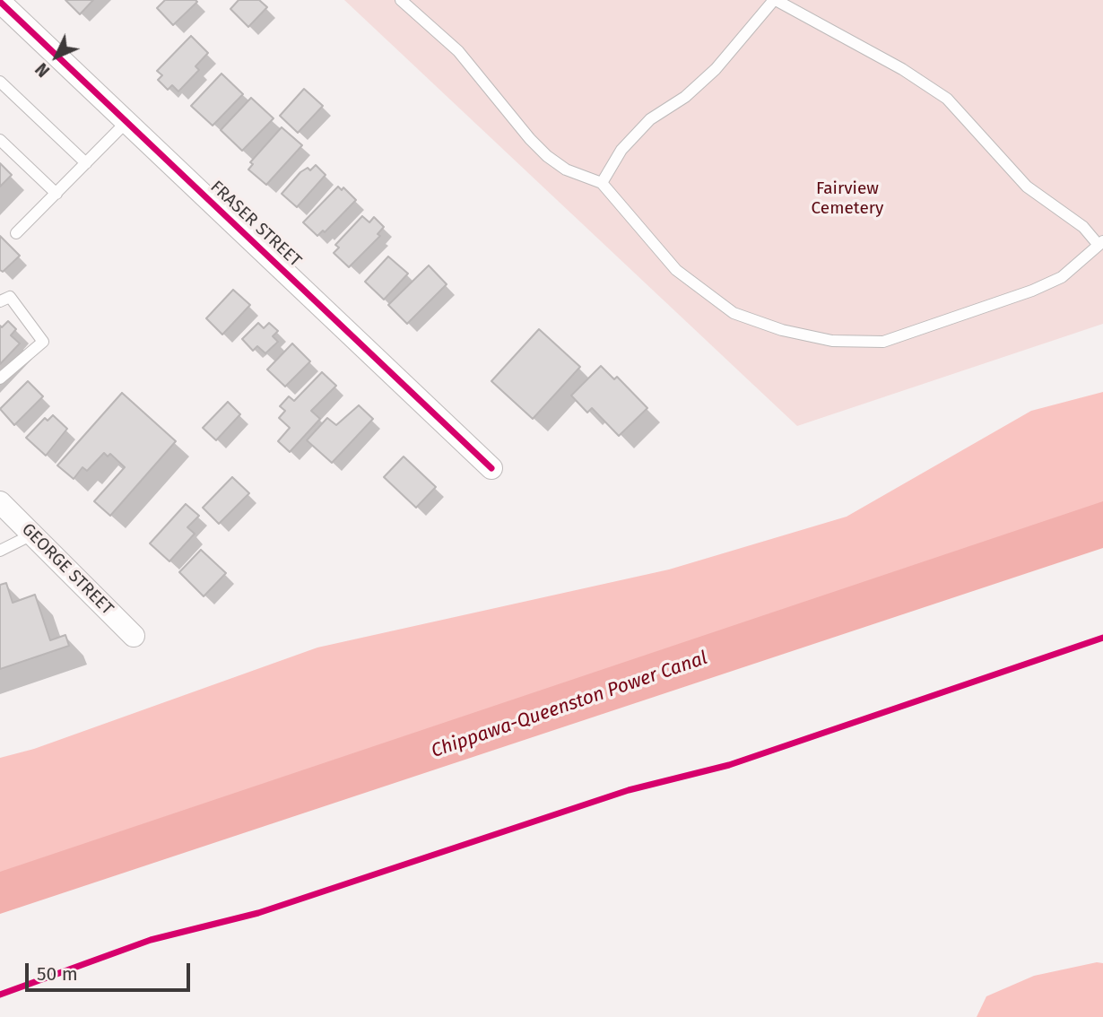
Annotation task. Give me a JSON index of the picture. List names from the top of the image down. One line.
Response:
{"streets":{"street":["FRASER STREET","GEORGE STREET"]},"water":["Chippawa-Queenston Power Canal"],"parks":["Fairview Cemetery"],"scale_bar":"50 m","north":"bottom left"}
